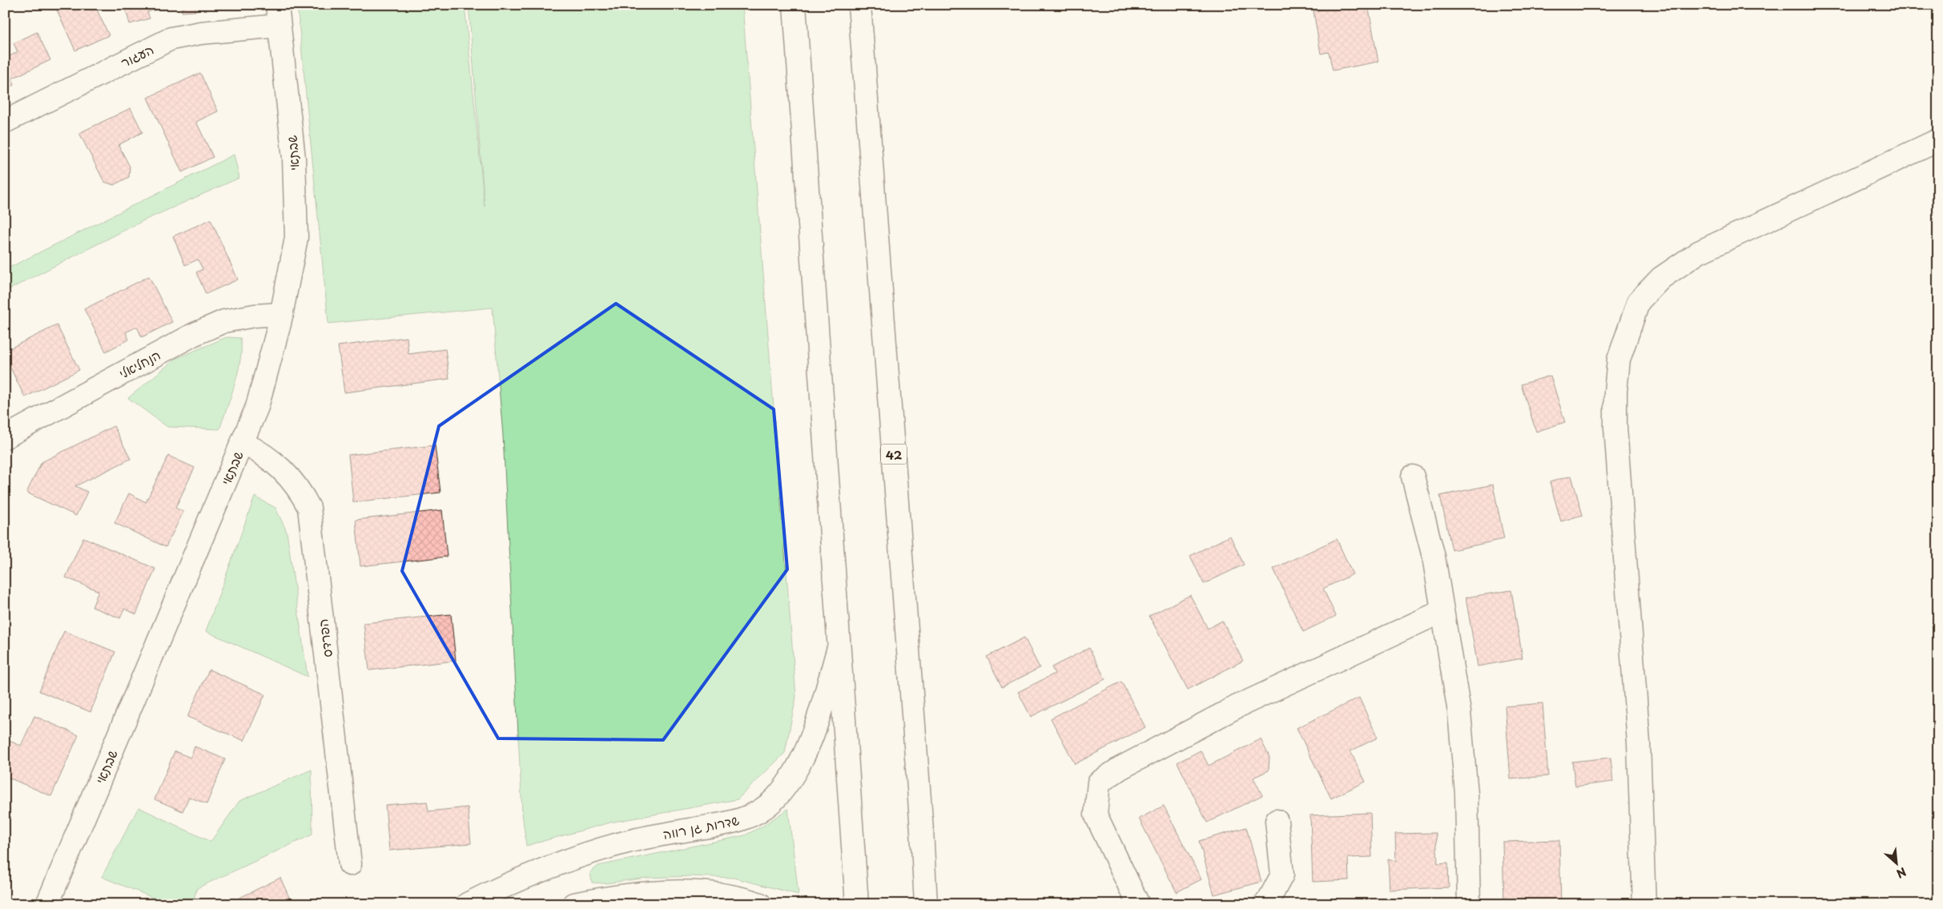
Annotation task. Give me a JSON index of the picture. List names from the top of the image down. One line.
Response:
{"streets":{"main road":["העגור","שבתאי","הנחליאלי","42","הפרדס","שדרות גן רווה"]},"crossings":[["העגור","שבתאי"],["שבתאי","הנחליאלי"],["שבתאי","הפרדס"]],"north":"bottom right"}
